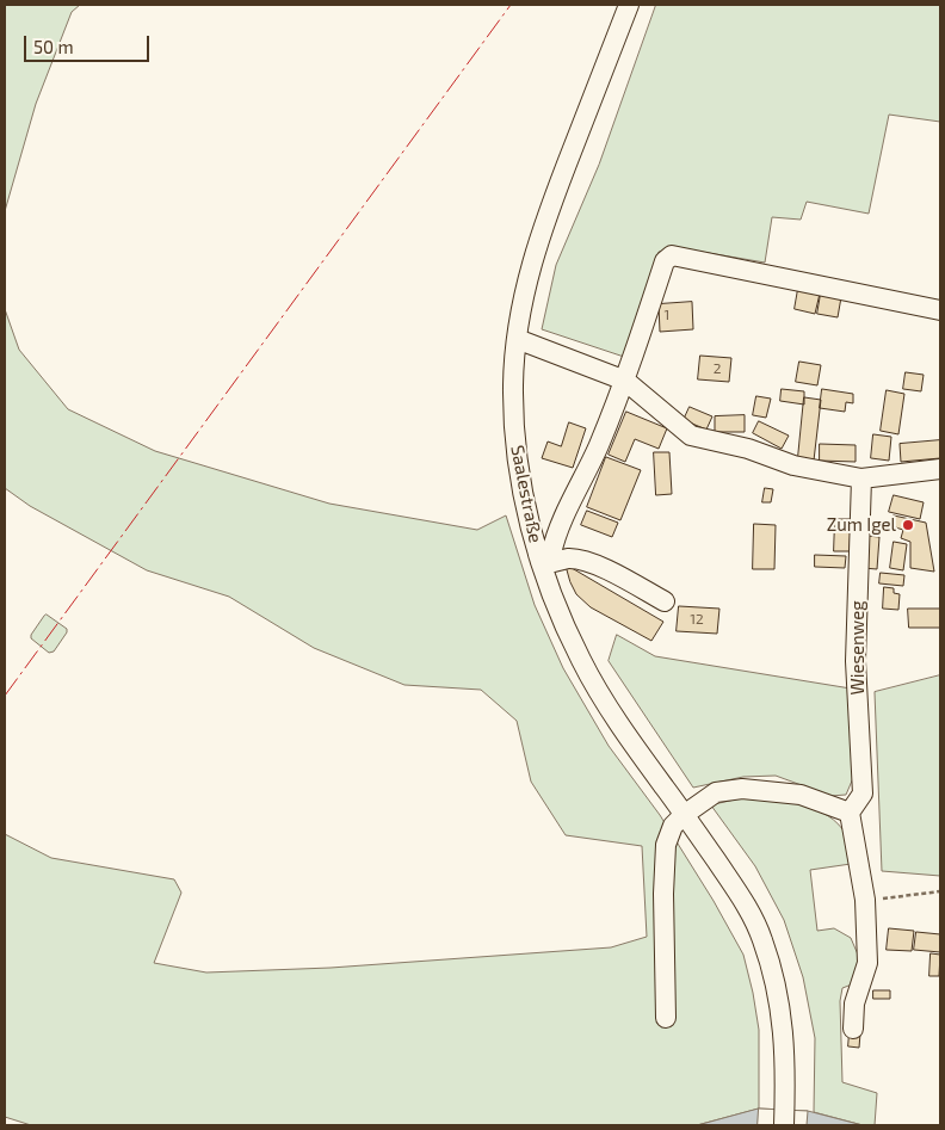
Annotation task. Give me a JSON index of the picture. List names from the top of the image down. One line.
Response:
{"streets":{"street":["Saalestraße","Wiesenweg"]},"places":["Zum Igel"],"house_numbers":["1","2","12"],"scale_bar":"50 m"}
